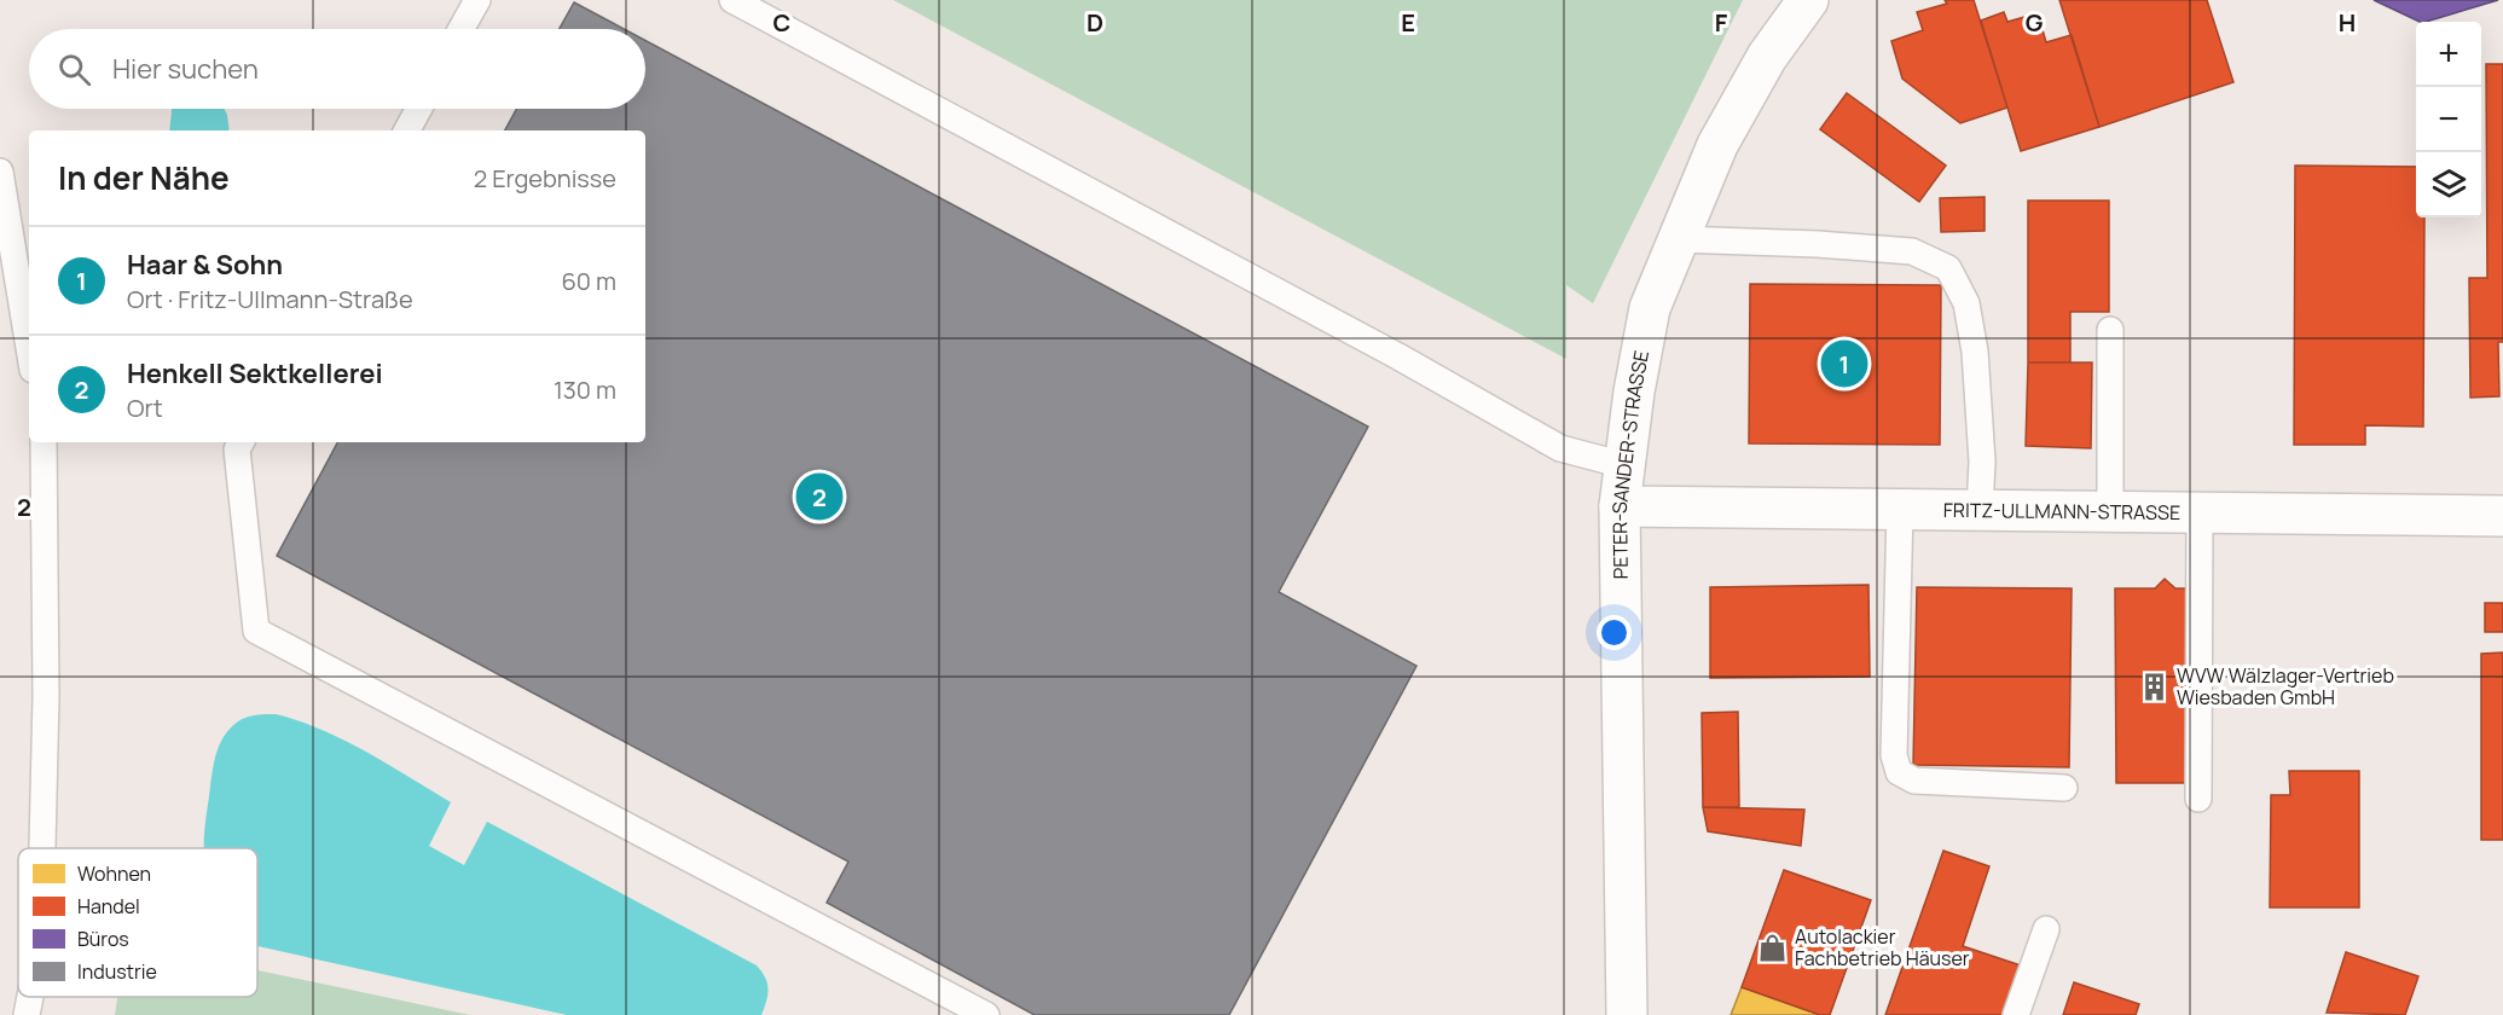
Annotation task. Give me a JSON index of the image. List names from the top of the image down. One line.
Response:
{"streets":{"street":["PETER-SANDER-STRASSE","FRITZ-ULLMANN-STRASSE"]},"crossings":[["PETER-SANDER-STRASSE","FRITZ-ULLMANN-STRASSE"]],"places":{"building":["WVW Wälzlager-Vertrieb Wiesbaden GmbH"],"shop":["Autolackier Fachbetrieb Häuser"]},"legend":["Wohnen","Handel","Büros","Industrie"],"page":{"map_buttons":["+","−"],"search":"Hier suchen","heading":["In der Nähe","2 Ergebnisse"],"list":[{"mark":"1","name":"Haar & Sohn","note":"Ort · Fritz-Ullmann-Straße","value":"60 m"},{"mark":"2","name":"Henkell Sektkellerei","note":"Ort","value":"130 m"}],"pins":["1","2"]},"grid":{"columns":["C","D","E","F","G","H"],"rows":["2"]}}
